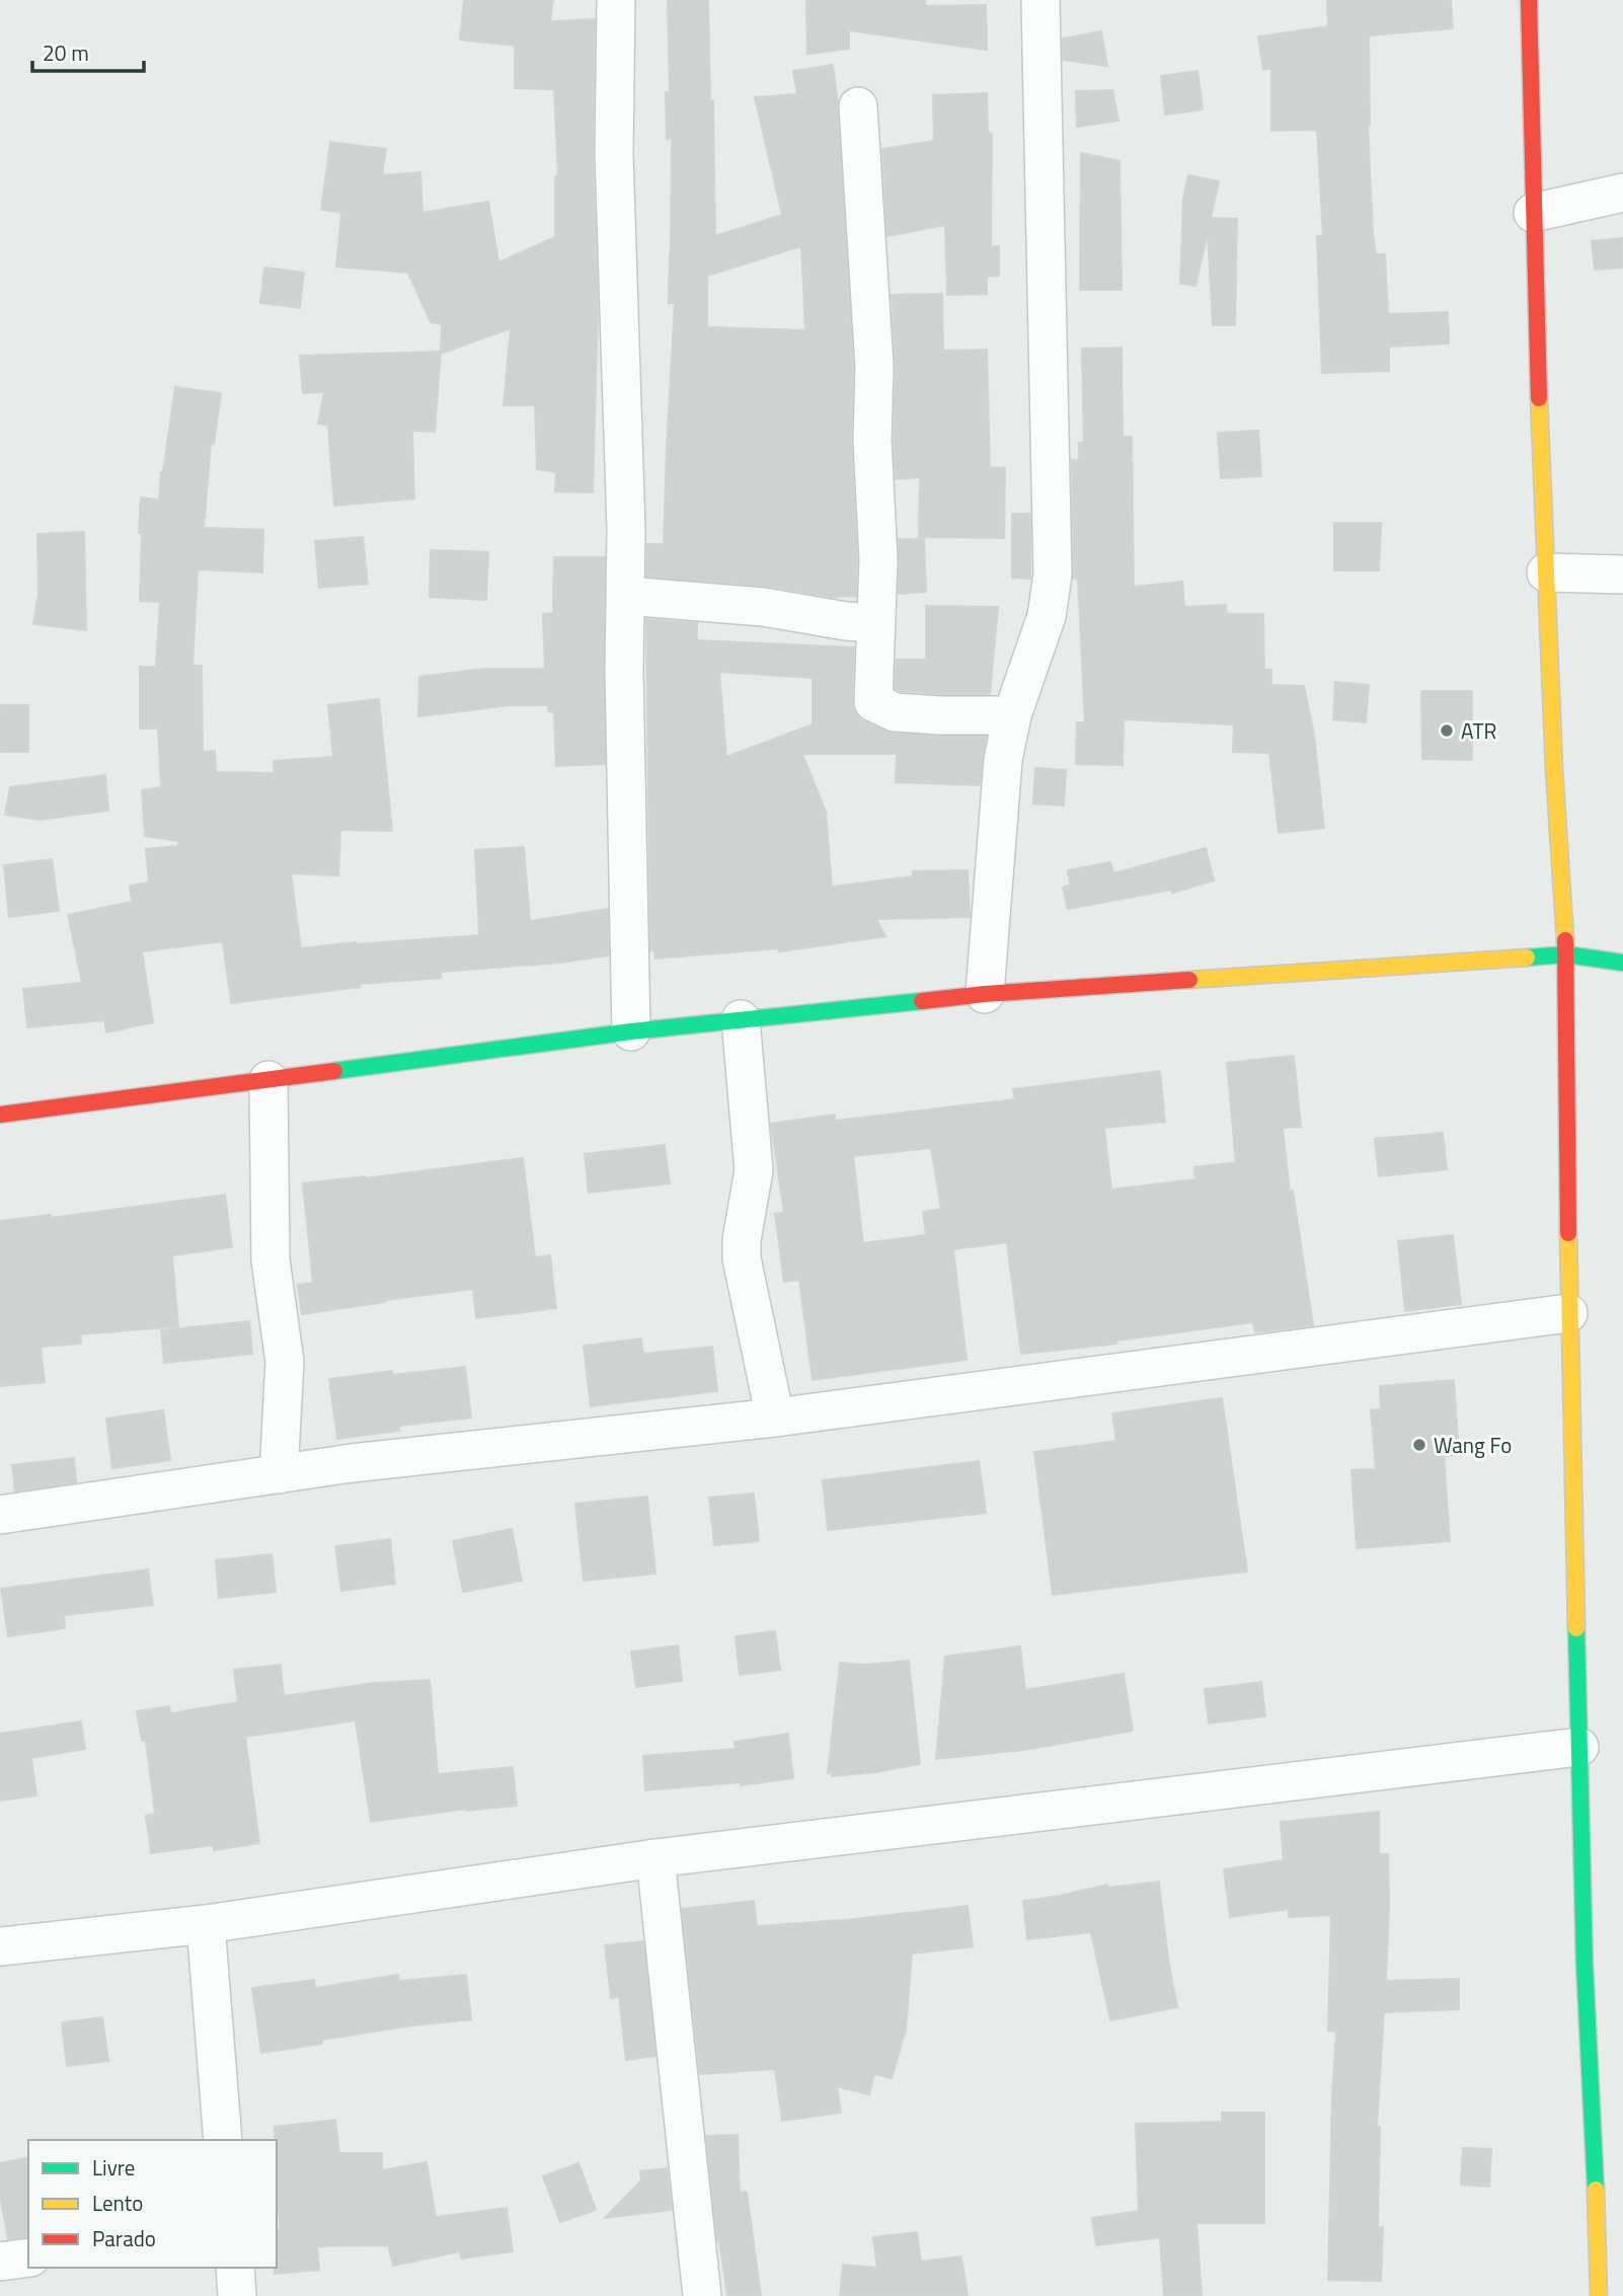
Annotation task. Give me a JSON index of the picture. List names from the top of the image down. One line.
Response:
{"places":["ATR","Wang Fo"],"legend":["Livre","Lento","Parado"],"scale_bar":"20 m"}
